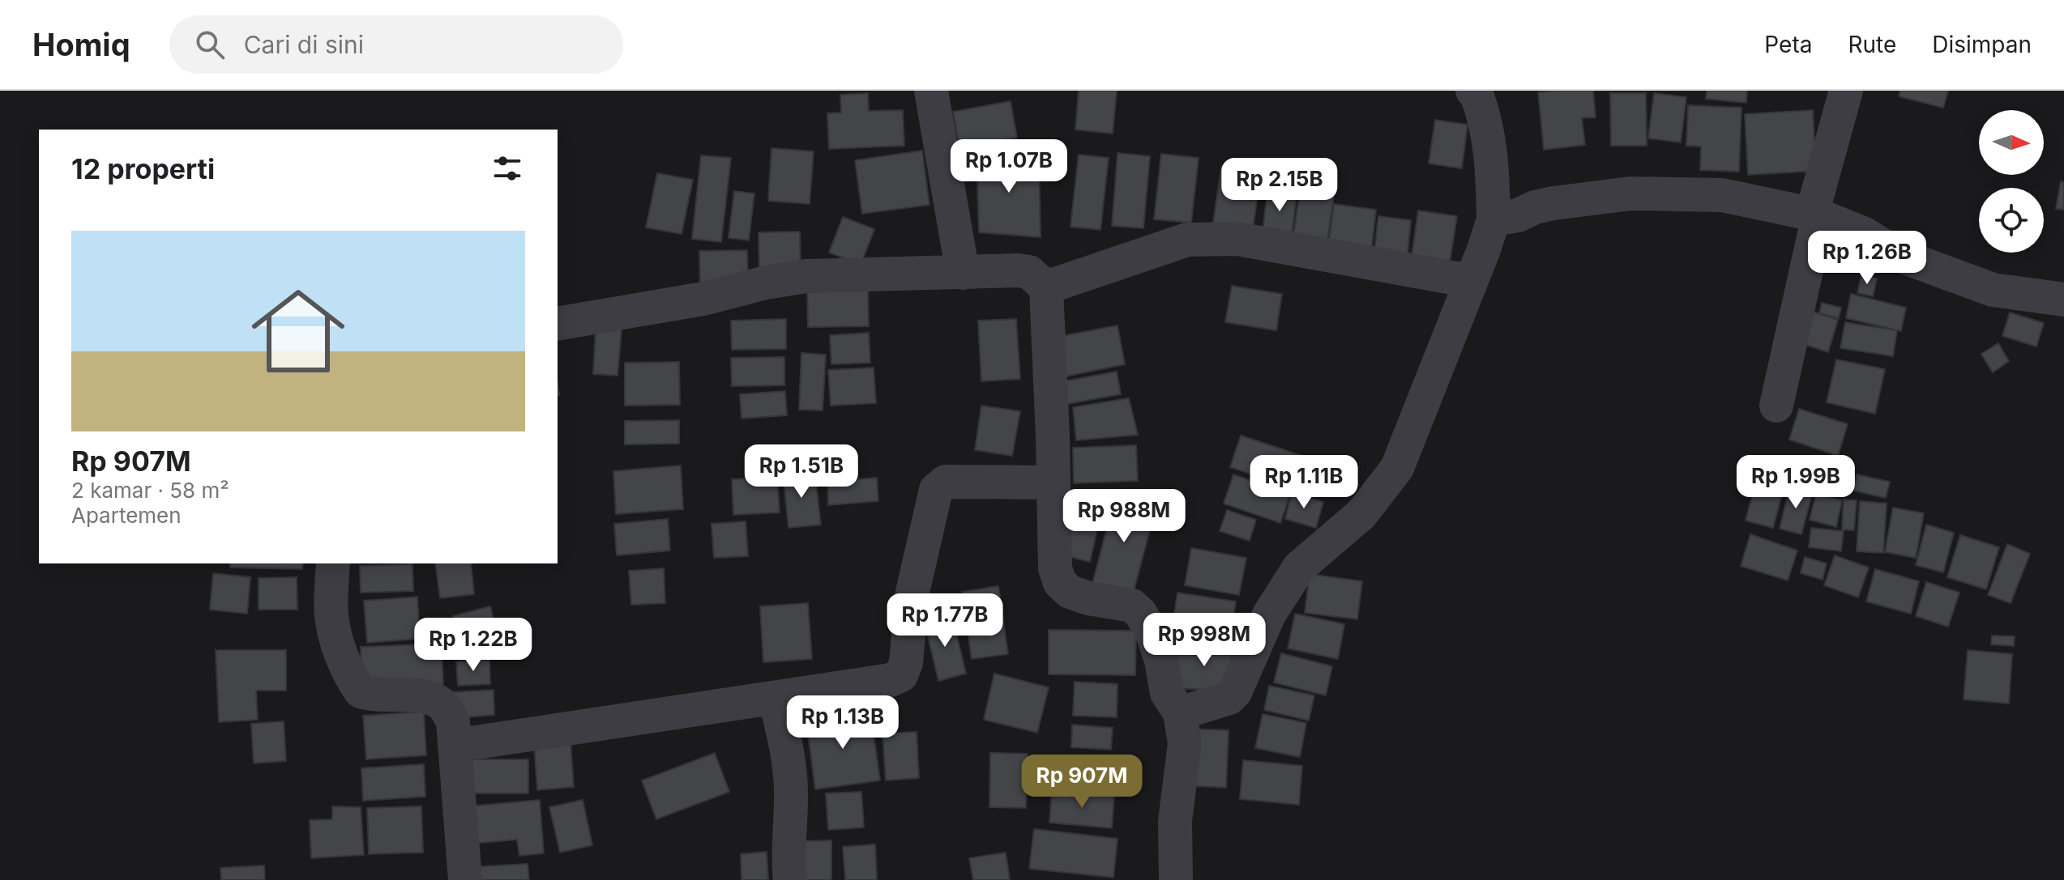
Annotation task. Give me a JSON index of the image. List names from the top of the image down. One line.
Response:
{"north":"right","page":{"header":"Homiq","search":"Cari di sini","nav":["Peta","Rute","Disimpan"],"heading":"12 properti","price":["Rp 1.07B","Rp 2.15B","Rp 1.26B","Rp 1.51B","Rp 1.11B","Rp 1.99B","Rp 988M","Rp 1.77B","Rp 998M","Rp 1.22B","Rp 1.13B","Rp 907M"],"list":[{"name":"Rp 907M","note":"2 kamar · 58 m² · Apartemen"}]}}
